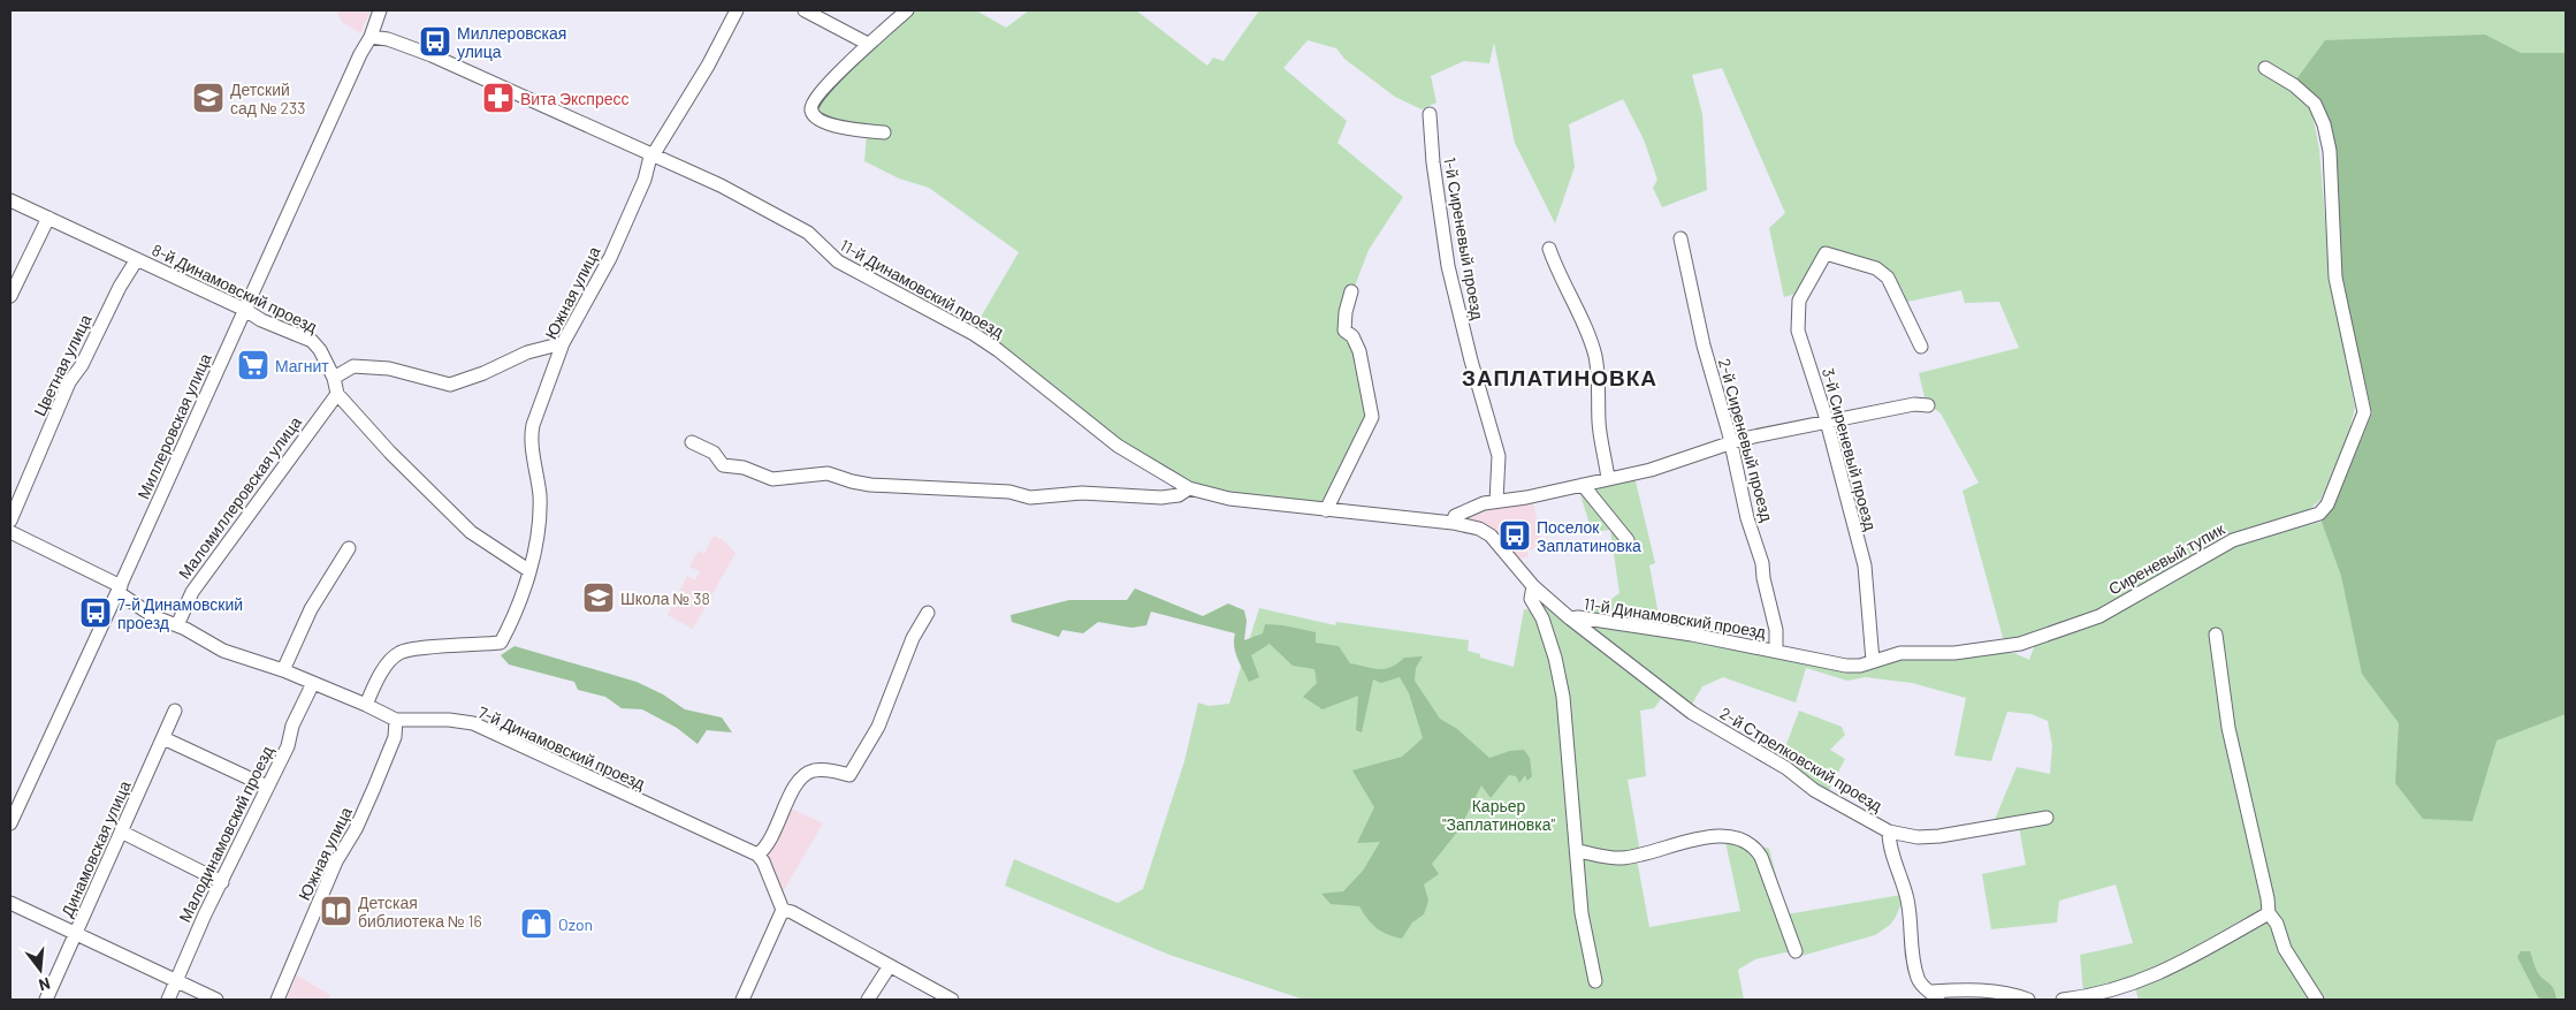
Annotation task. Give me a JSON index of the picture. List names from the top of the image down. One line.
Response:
{"streets":{"street":["1-й Сиреневый проезд","8-й Динамовский проезд","11-й Динамовский проезд","Южная улица","Цветная улица","Миллеровская улица","2-й Сиреневый проезд","3-й Сиреневый проезд","Маломиллеровская улица","Сиреневый тупик","7-й Динамовский проезд","2-й Стрелковский проезд","Малодинамовский проезд","Динамовская улица"]},"crossings":[["8-й Динамовский проезд","Южная улица"],["8-й Динамовский проезд","Цветная улица"],["8-й Динамовский проезд","Миллеровская улица"],["8-й Динамовский проезд","Маломиллеровская улица"],["11-й Динамовский проезд","Южная улица"],["11-й Динамовский проезд","Миллеровская улица"],["11-й Динамовский проезд","2-й Сиреневый проезд"],["11-й Динамовский проезд","3-й Сиреневый проезд"],["11-й Динамовский проезд","Сиреневый тупик"],["11-й Динамовский проезд","2-й Стрелковский проезд"],["Южная улица","7-й Динамовский проезд"],["Миллеровская улица","7-й Динамовский проезд"],["Маломиллеровская улица","7-й Динамовский проезд"],["7-й Динамовский проезд","Малодинамовский проезд"]],"districts":["ЗАПЛАТИНОВКА"],"parks":["Карьер \"Заплатиновка\""],"places":{"bus stop":["Миллеровская улица","Поселок Заплатиновка","7-й Динамовский проезд"],"school or university":["Детский сад № 233","Школа № 38"],"pharmacy":["Вита Экспресс"],"supermarket":["Магнит"],"library":["Детская библиотека № 16"],"shop":["Ozon"]},"north":"bottom"}
